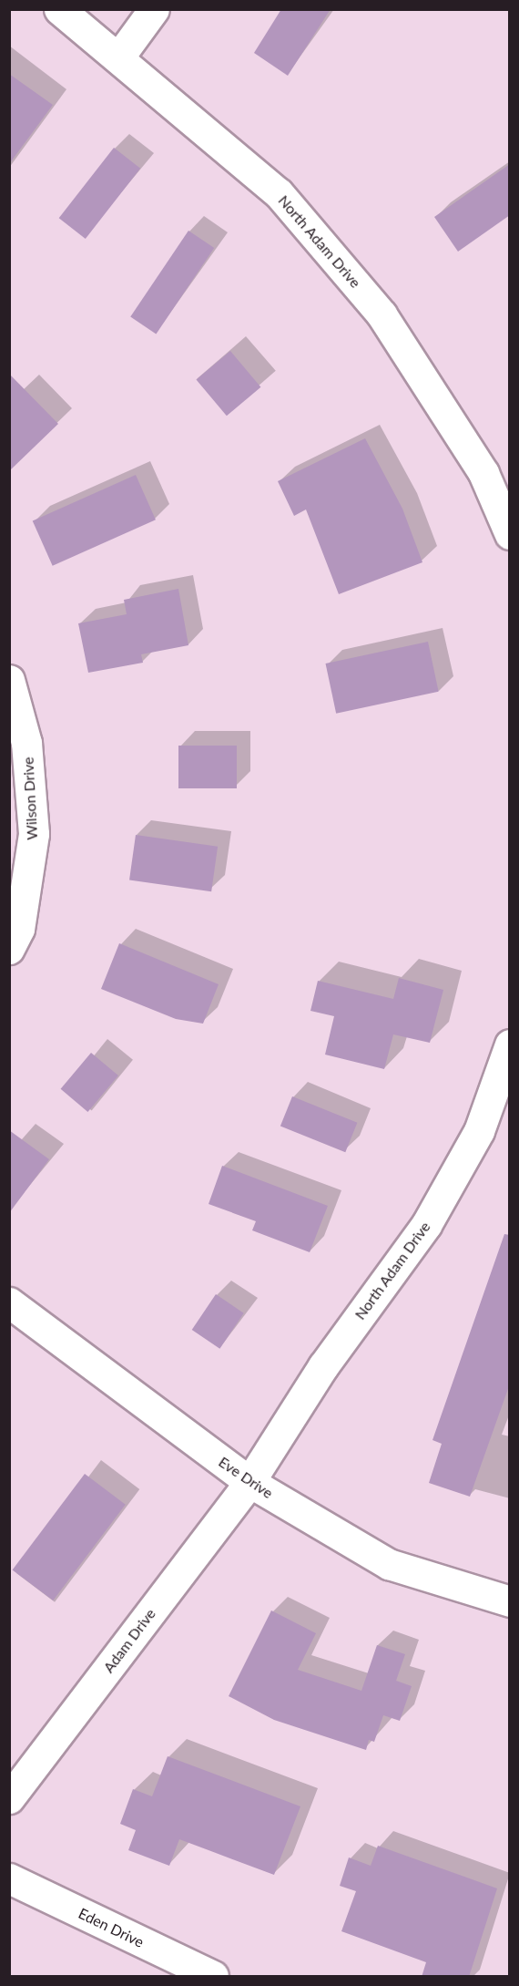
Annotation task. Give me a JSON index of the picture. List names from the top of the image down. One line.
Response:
{"streets":{"street":["North Adam Drive","Wilson Drive","Eve Drive","Adam Drive","Eden Drive"]},"crossings":[["North Adam Drive","Eve Drive"],["North Adam Drive","Adam Drive"],["Eve Drive","Adam Drive"]]}
